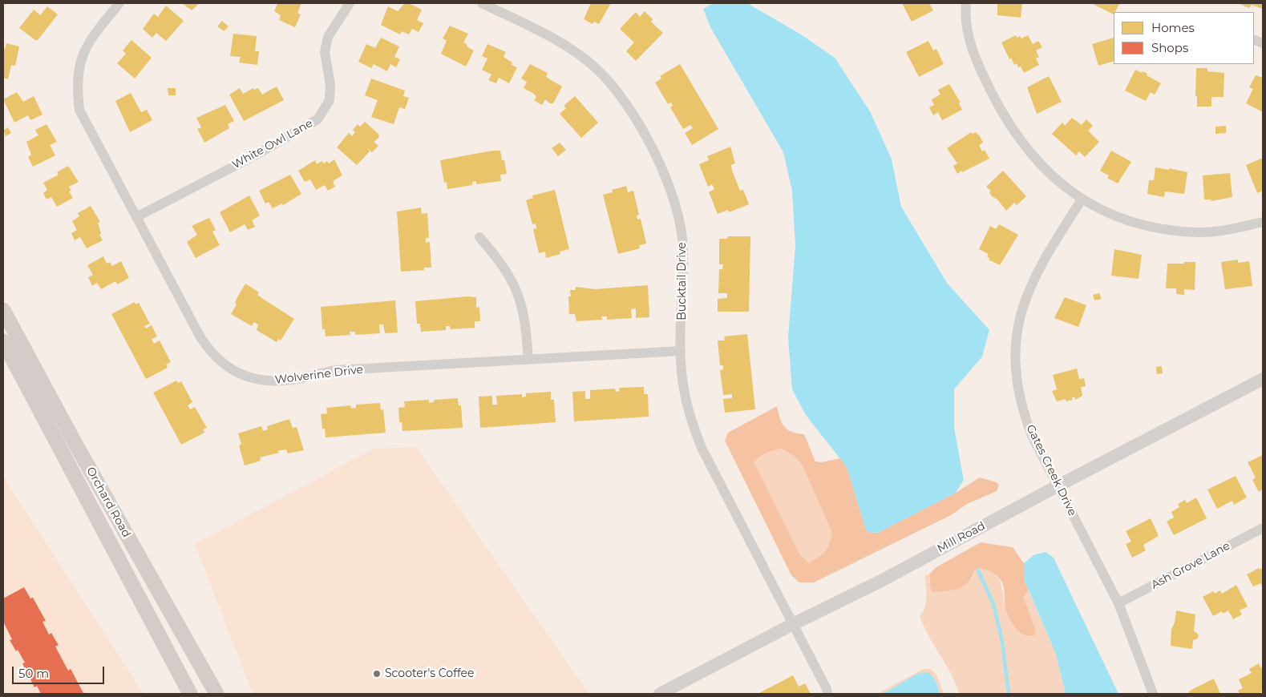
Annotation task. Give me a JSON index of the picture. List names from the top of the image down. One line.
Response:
{"streets":{"main road":["Orchard Road"],"street":["White Owl Lane","Bucktail Drive","Wolverine Drive","Gates Creek Drive","Mill Road","Ash Grove Lane"]},"crossings":[["White Owl Lane","Wolverine Drive"],["Bucktail Drive","Wolverine Drive"],["Bucktail Drive","Mill Road"],["Gates Creek Drive","Mill Road"],["Gates Creek Drive","Ash Grove Lane"]],"places":["Scooter's Coffee"],"legend":["Homes","Shops"],"scale_bar":"50 m"}
